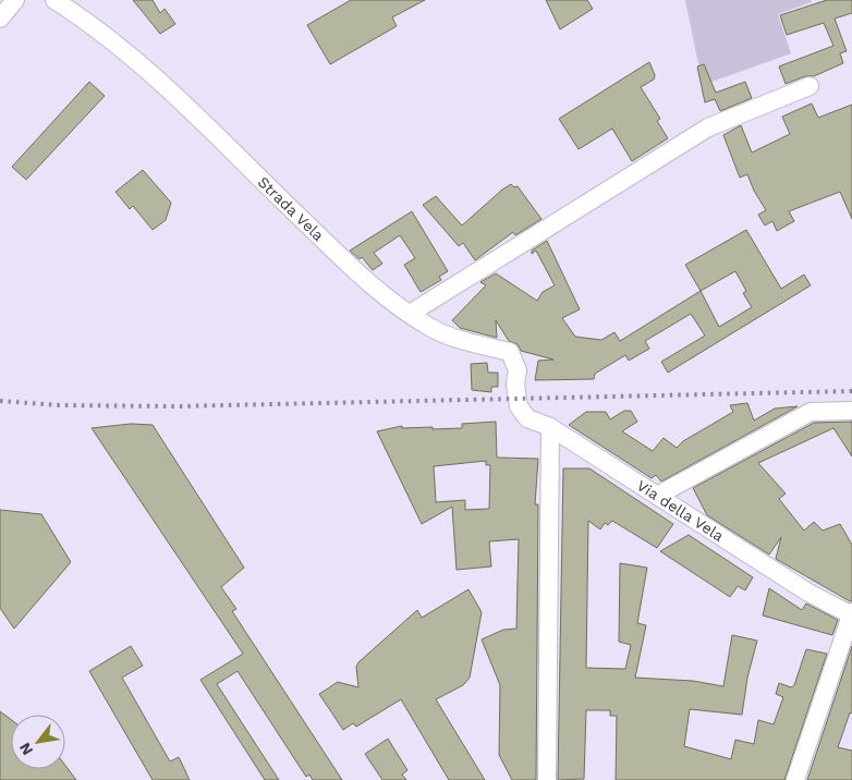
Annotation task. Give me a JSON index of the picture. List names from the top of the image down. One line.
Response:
{"streets":{"street":["Strada Vela","Via della Vela"]},"crossings":[["Strada Vela","Via della Vela"]],"north":"bottom left"}
